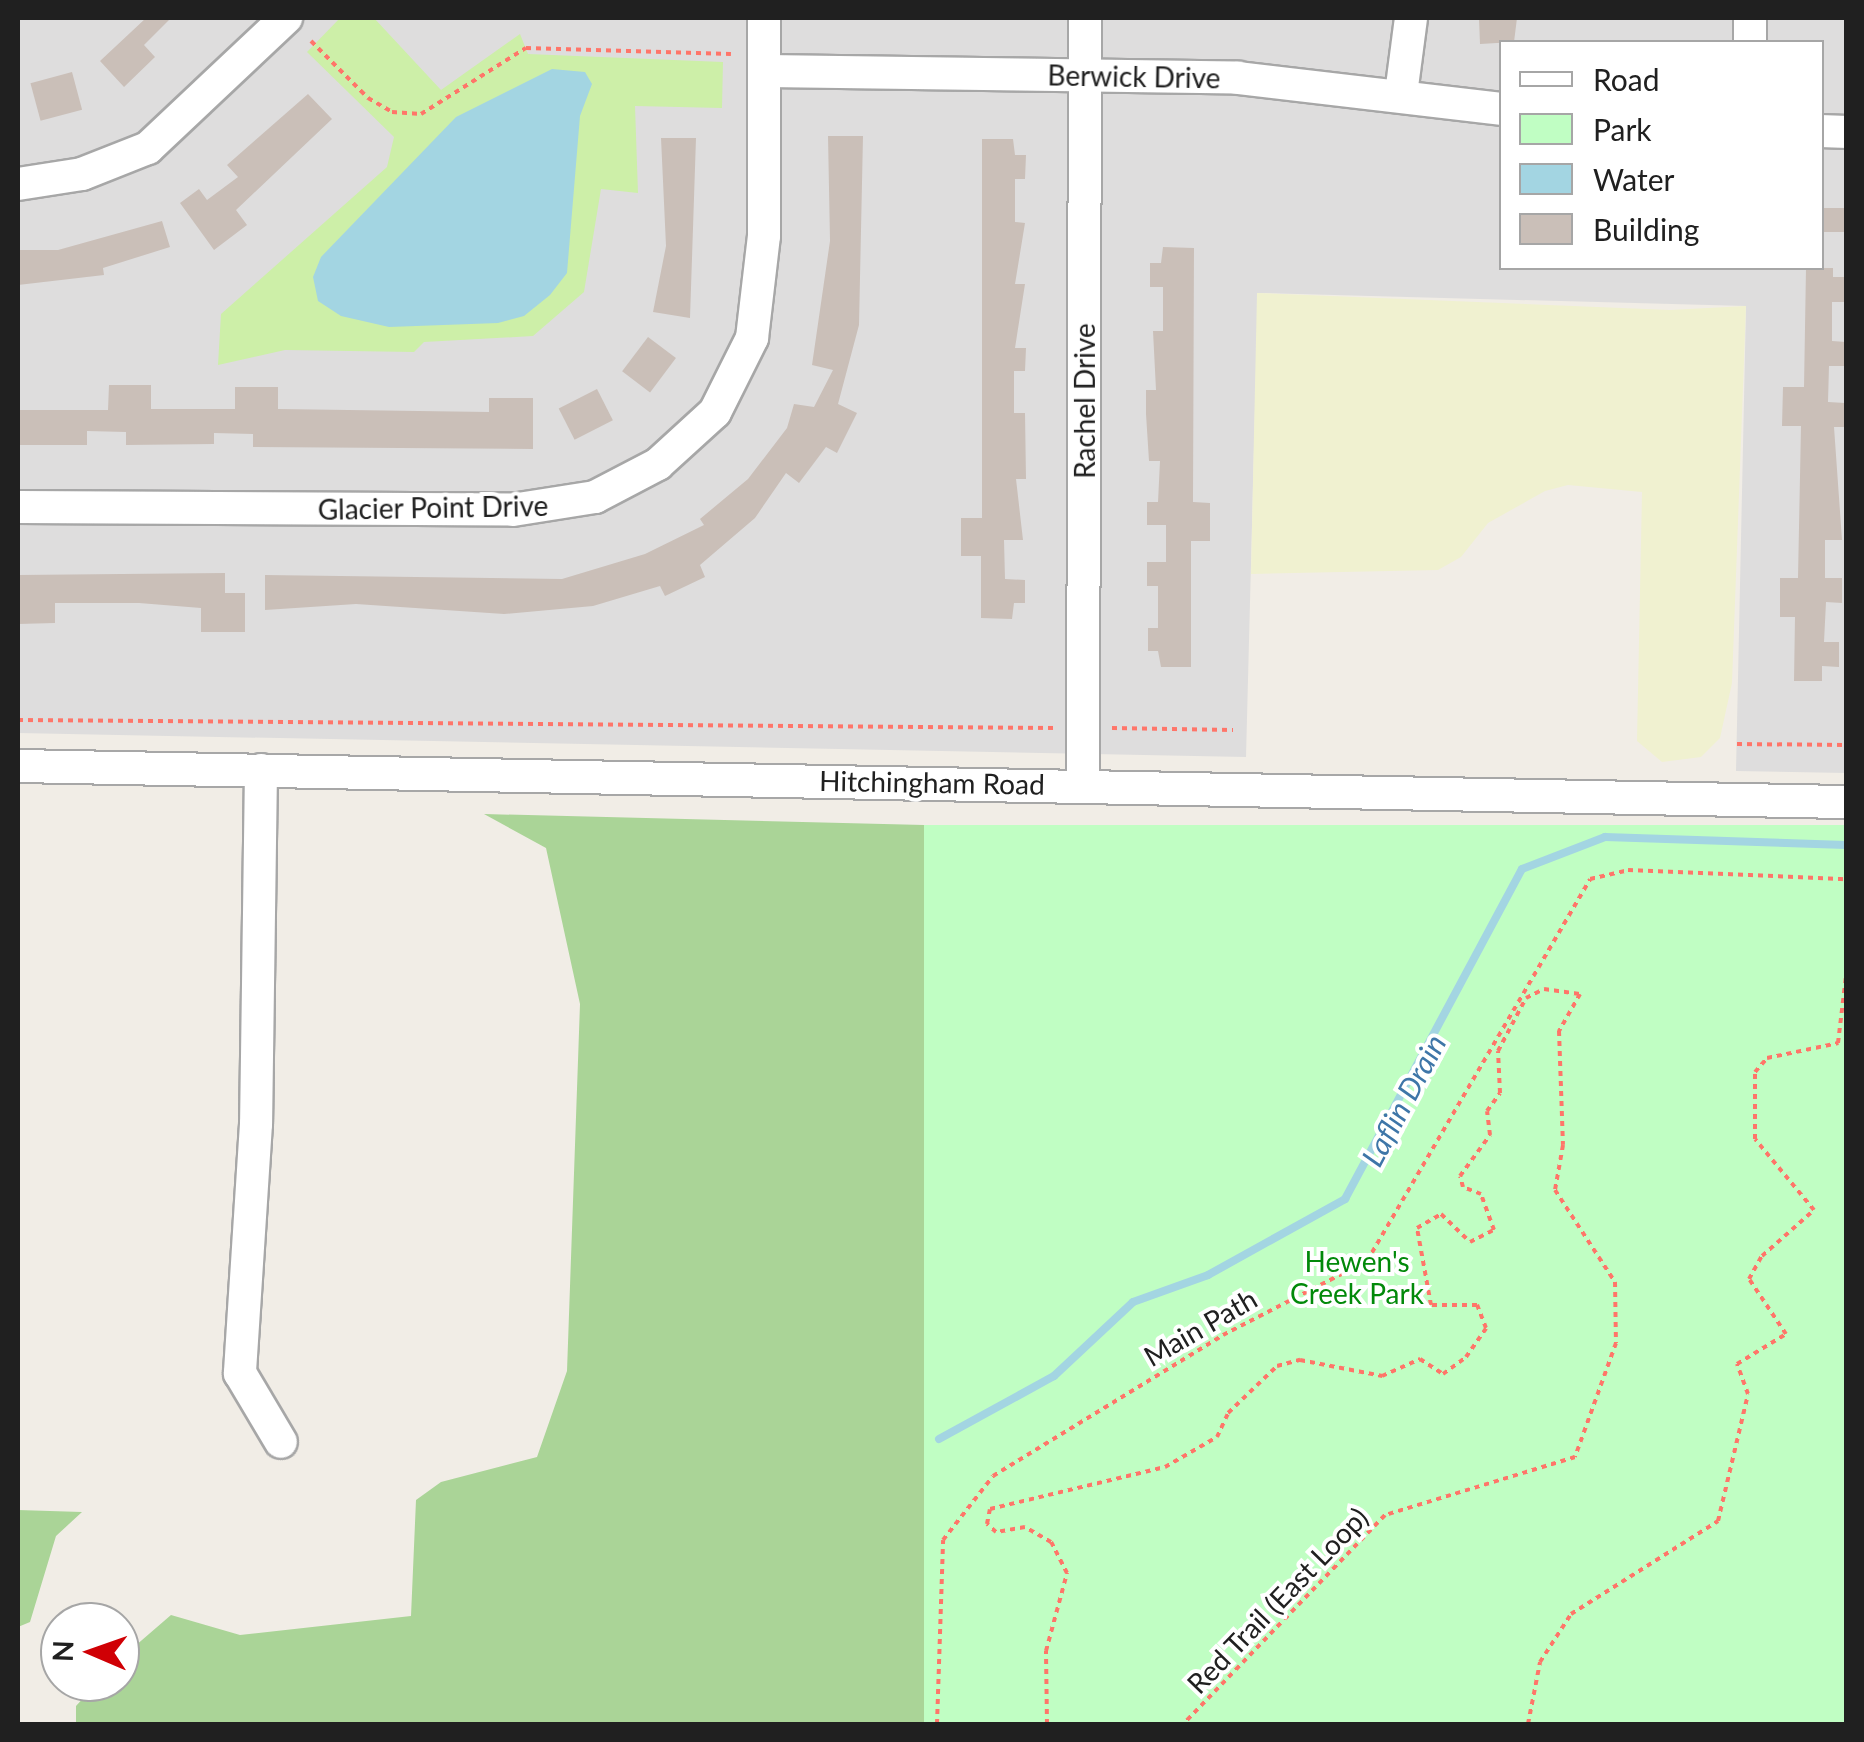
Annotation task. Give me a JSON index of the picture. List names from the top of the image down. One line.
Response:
{"streets":{"street":["Berwick Drive","Rachel Drive","Glacier Point Drive","Hitchingham Road"],"path":["Main Path","Red Trail (East Loop)"]},"crossings":[["Berwick Drive","Rachel Drive"],["Berwick Drive","Glacier Point Drive"],["Rachel Drive","Hitchingham Road"]],"water":["Laflin Drain"],"parks":["Hewen's Creek Park"],"legend":["Road","Park","Water","Building"],"north":"left"}
